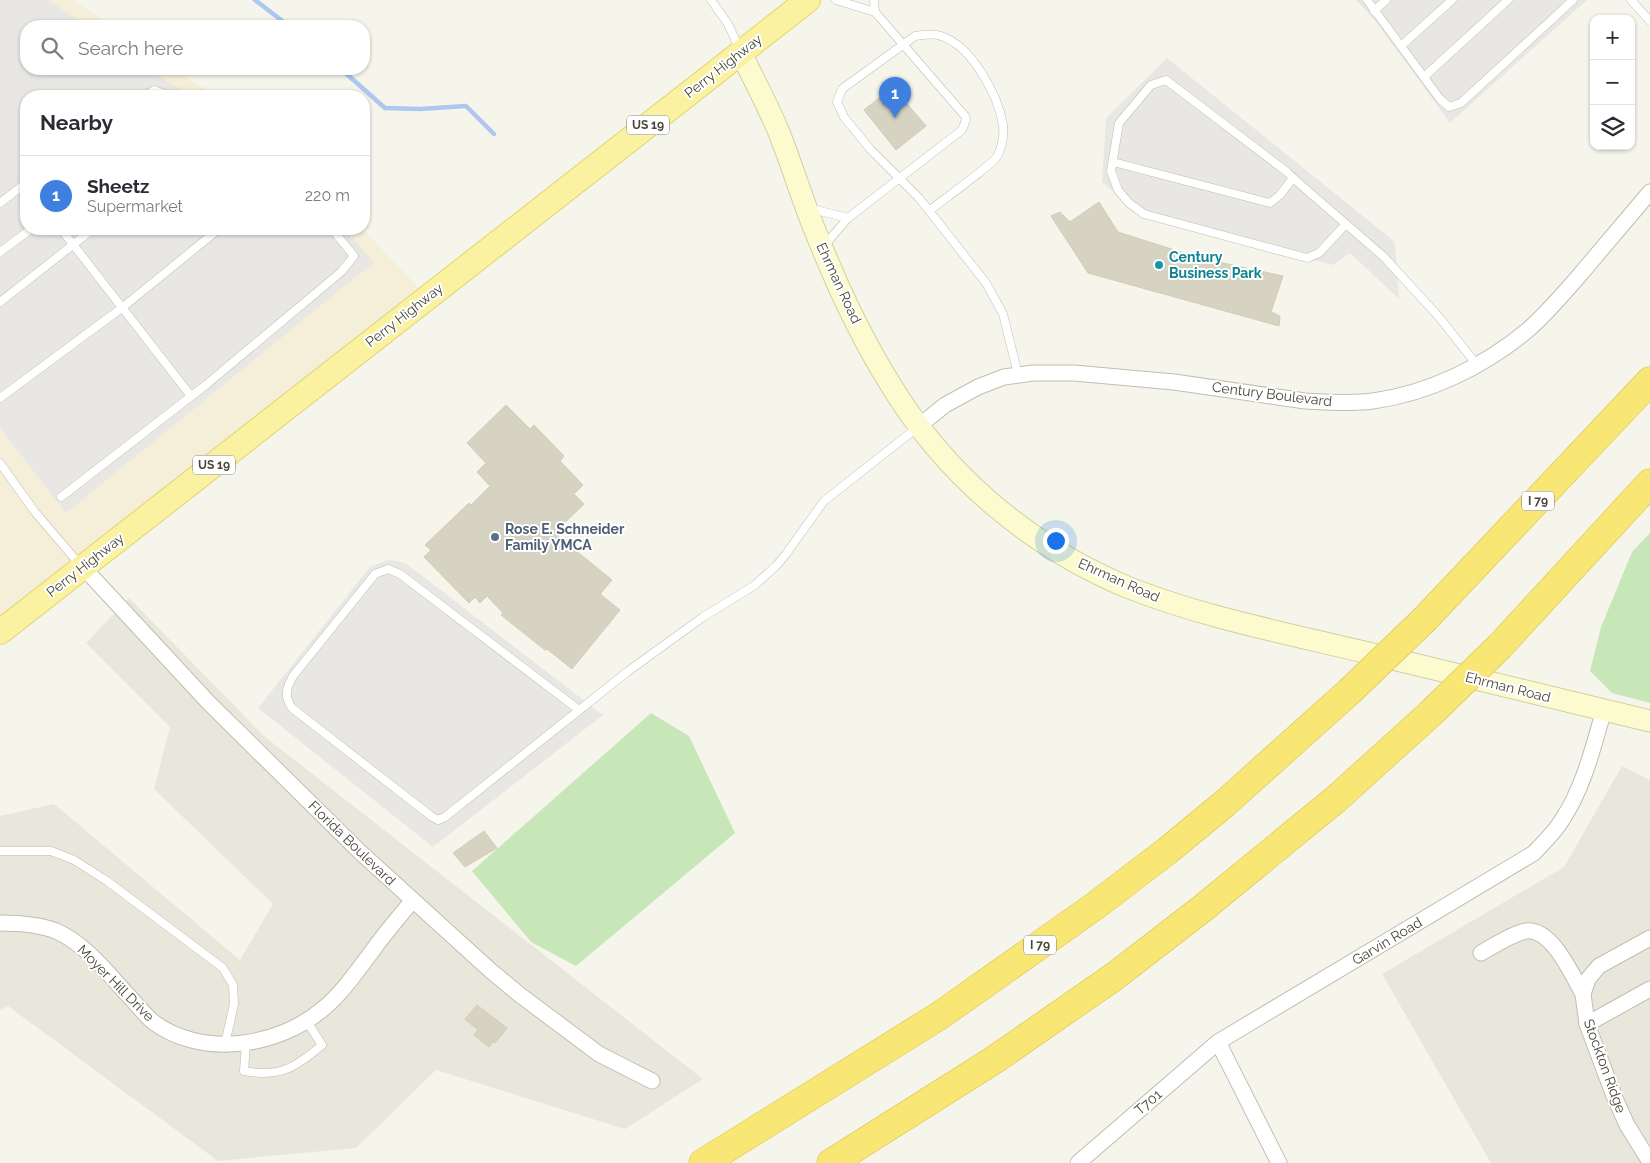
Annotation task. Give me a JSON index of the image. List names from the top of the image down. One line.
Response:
{"streets":{"highway":["I 79"],"main road":["Perry Highway","US 19"],"street":["Ehrman Road","Century Boulevard","Florida Boulevard","Garvin Road","Moyer Hill Drive","Stockton Ridge","T701"]},"crossings":[["Perry Highway","Ehrman Road"],["Perry Highway","Florida Boulevard"],["Ehrman Road","Century Boulevard"],["Ehrman Road","Garvin Road"],["Florida Boulevard","Moyer Hill Drive"],["Garvin Road","T701"]],"places":["Century Business Park","Rose E. Schneider Family YMCA"],"page":{"map_buttons":["+","−"],"search":"Search here","pins":"1","heading":"Nearby","list":[{"mark":"1","name":"Sheetz","note":"Supermarket","value":"220 m"}]}}
